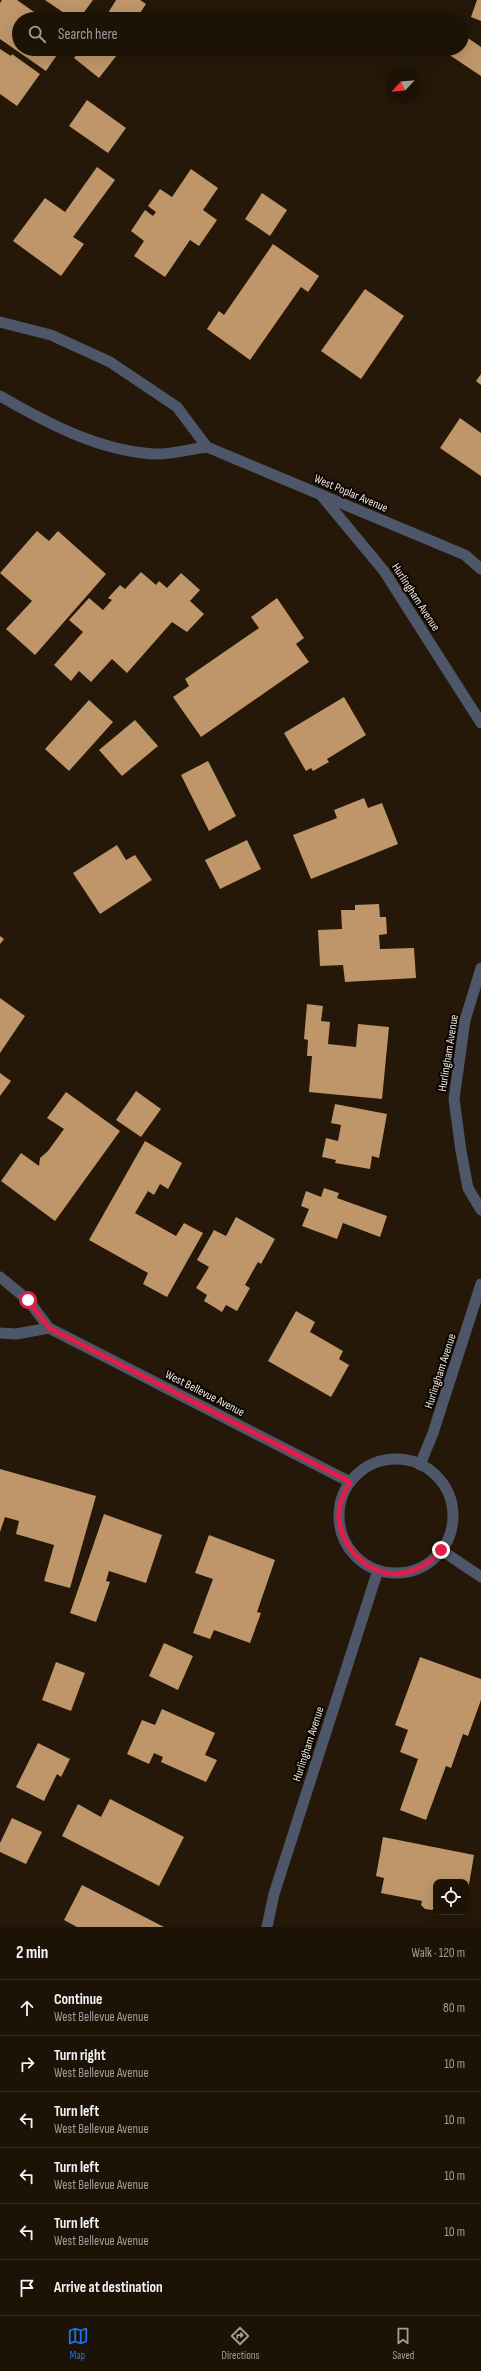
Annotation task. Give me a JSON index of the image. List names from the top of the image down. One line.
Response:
{"streets":{"street":["West Poplar Avenue","Hurlingham Avenue","West Bellevue Avenue"]},"crossings":[["West Poplar Avenue","Hurlingham Avenue"],["Hurlingham Avenue","West Bellevue Avenue"]],"north":"bottom left","page":{"search":"Search here","heading":["2 min","Walk · 120 m"],"list":[["Continue","West Bellevue Avenue","80 m"],["Turn right","West Bellevue Avenue","10 m"],["Turn left","West Bellevue Avenue","10 m"],["Turn left","West Bellevue Avenue","10 m"],["Turn left","West Bellevue Avenue","10 m"],"Arrive at destination"],"nav":["Map","Directions","Saved"]}}
